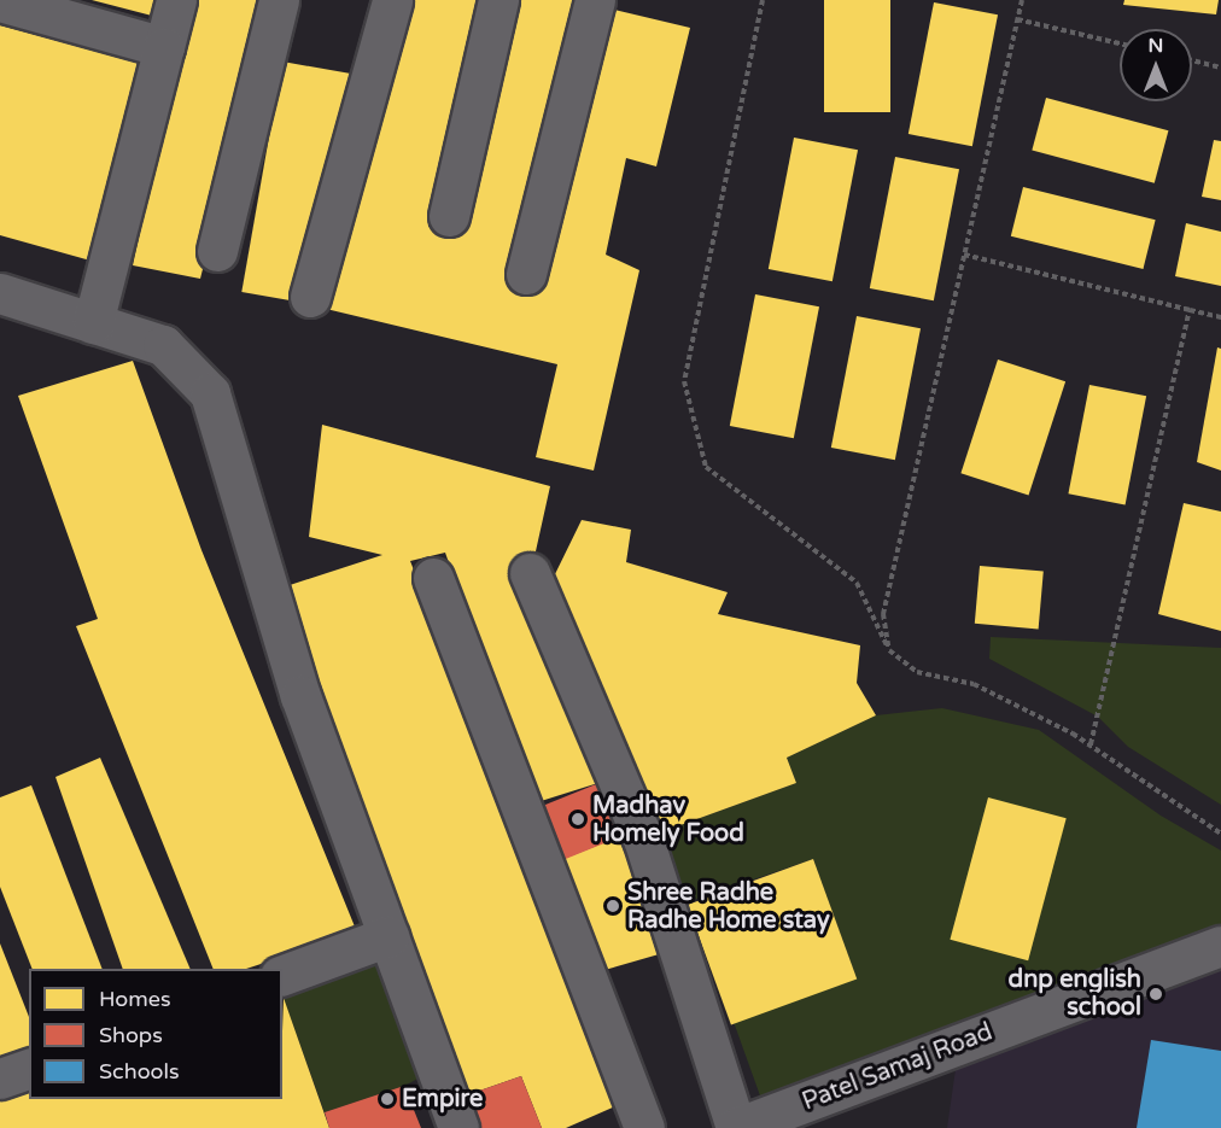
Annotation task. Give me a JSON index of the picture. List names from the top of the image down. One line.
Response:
{"streets":{"street":["Patel Samaj Road"]},"places":["Madhav Homely Food","Shree Radhe Radhe Home stay","dnp english school","Empire"],"legend":["Homes","Shops","Schools"],"north":"top"}
